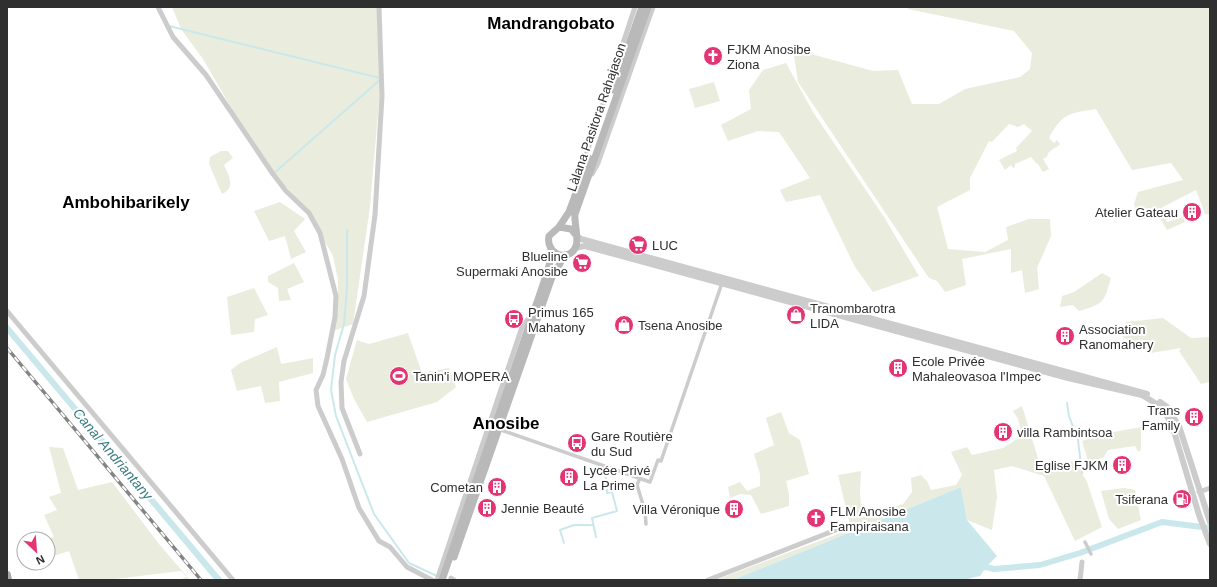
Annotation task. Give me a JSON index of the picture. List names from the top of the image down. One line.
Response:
{"streets":{"main road":["Làlana Pasitora Rahajason"]},"districts":["Mandrangobato","Ambohibarikely","Anosibe"],"water":["Canal Andriantany"],"places":{"church":["FJKM Anosibe Ziona","FLM Anosibe Fampiraisana"],"building":["Atelier Gateau","Association Ranomahery","Ecole Privée Mahaleovasoa l'Impec","Trans Family","villa Rambintsoa","Eglise FJKM","Lycée Privé La Prime","Cometan","Jennie Beauté","Villa Véronique"],"supermarket":["LUC","Blueline Supermaki Anosibe"],"shop":["Tranombarotra LIDA","Tsena Anosibe"],"bus stop":["Primus 165 Mahatony","Gare Routière du Sud"],"sports":["Tanin'i MOPERA"],"fuel station":["Tsiferana"]},"north":"bottom right"}
